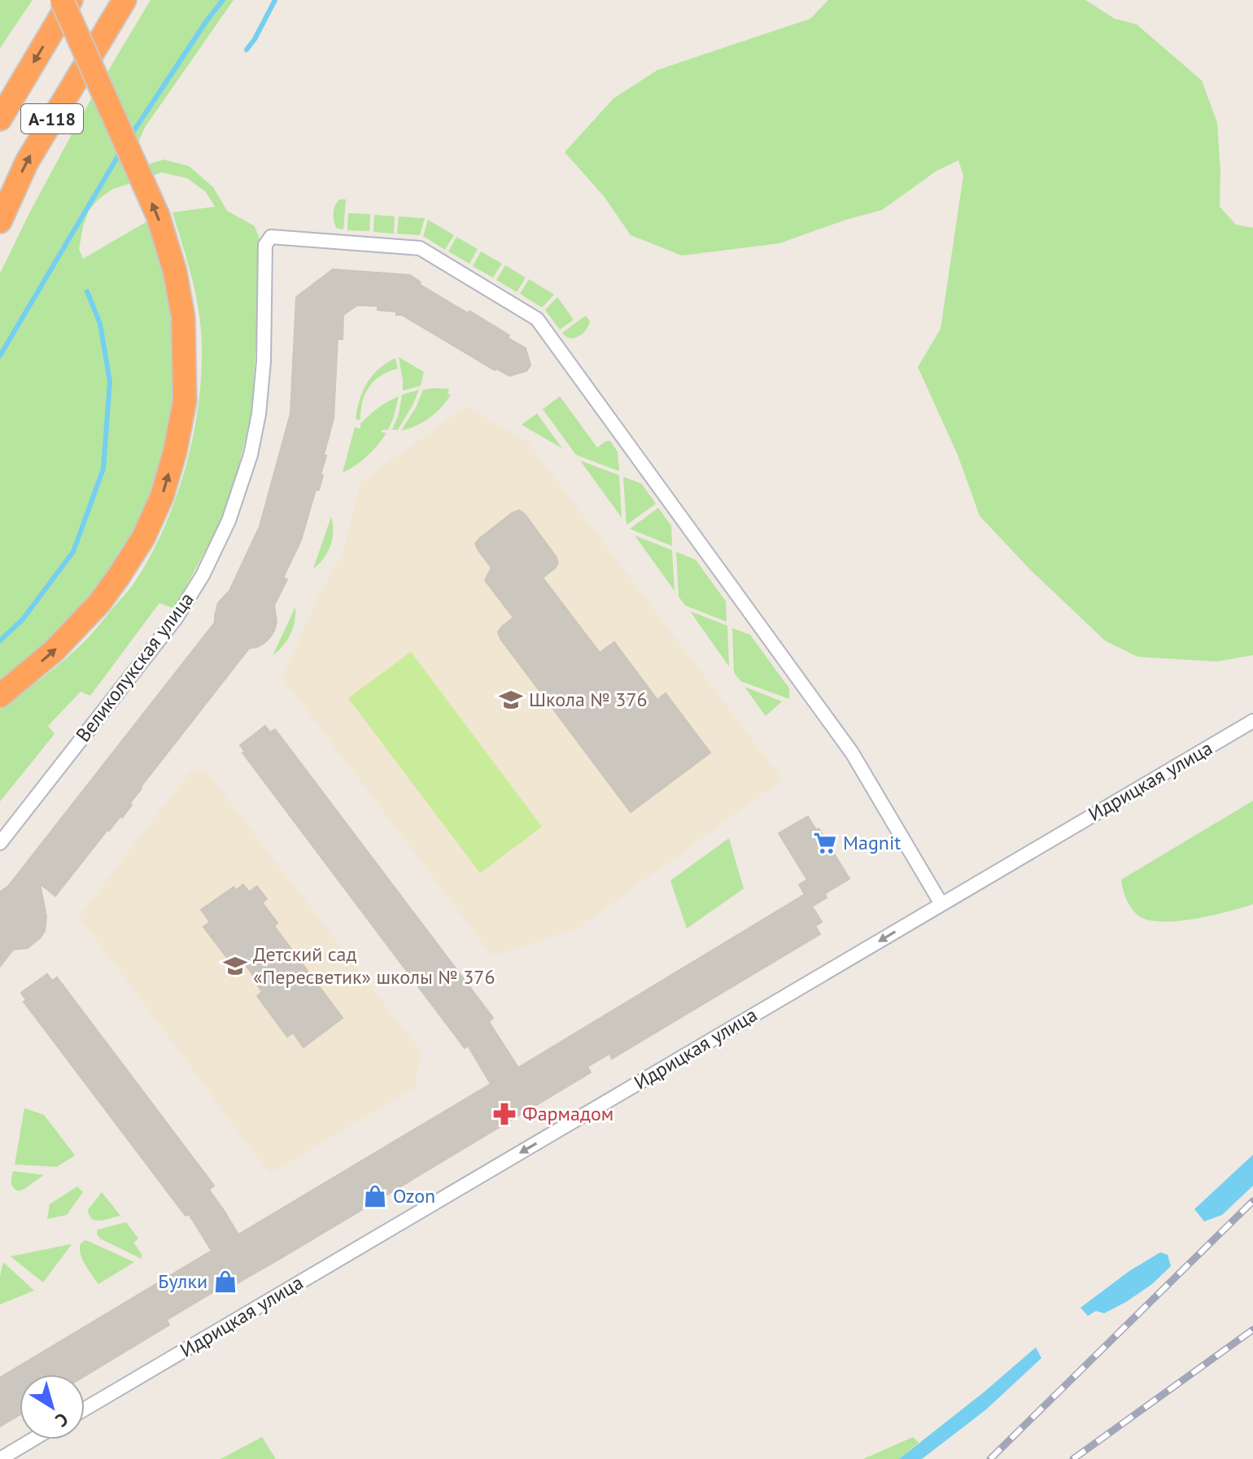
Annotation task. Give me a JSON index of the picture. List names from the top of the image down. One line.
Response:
{"streets":{"highway":["А-118"],"street":["Великолукская улица","Идрицкая улица"]},"crossings":[["Великолукская улица","Идрицкая улица"]],"one_way":["Идрицкая улица"],"places":{"school or university":["Школа № 376","Детский сад «Пересветик» школы № 376"],"supermarket":["Magnit"],"pharmacy":["Фармадом"],"shop":["Ozon","Булки"]},"north":"bottom right"}
